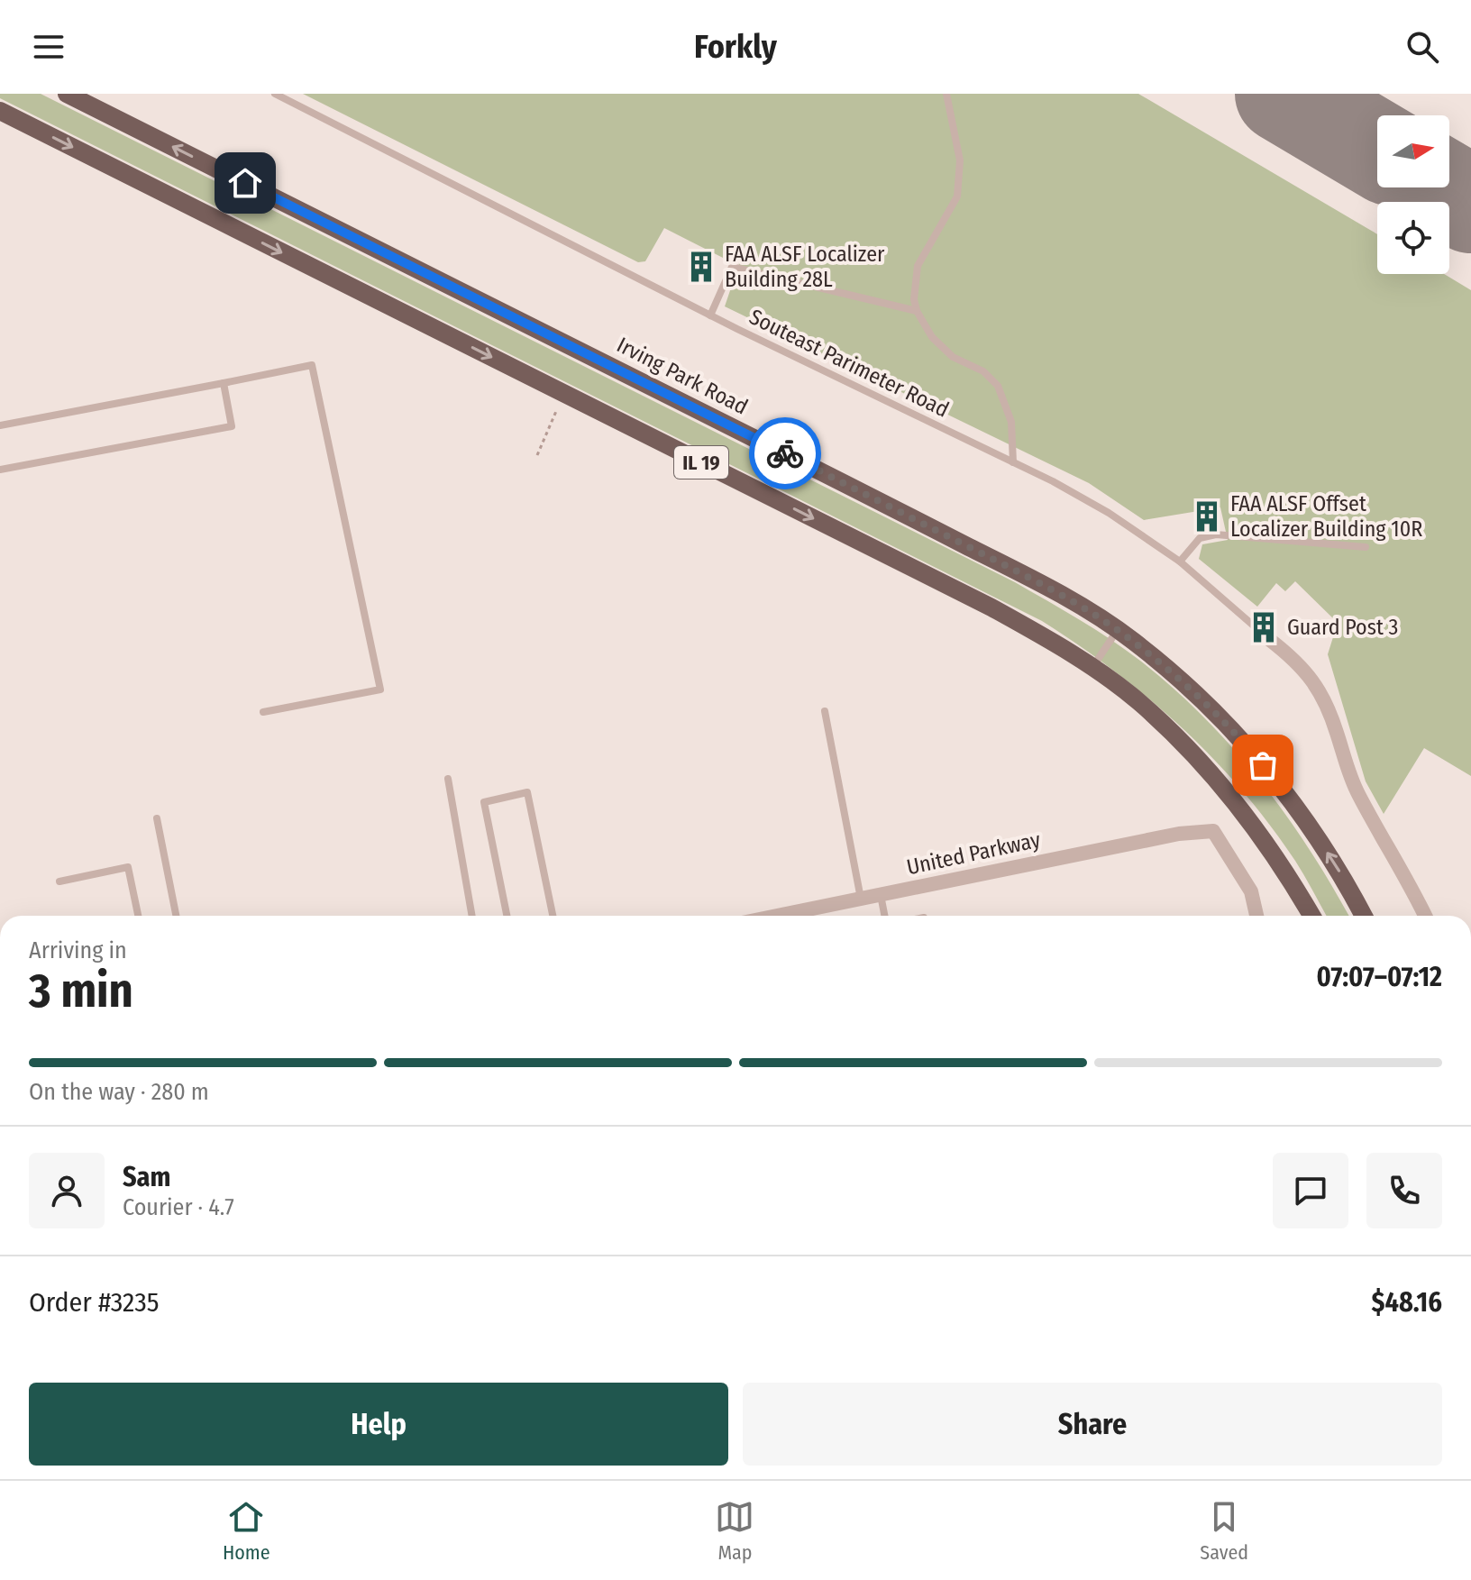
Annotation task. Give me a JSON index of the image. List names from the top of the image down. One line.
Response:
{"streets":{"main road":["Irving Park Road","IL 19"],"street":["United Parkway"],"lane":["Souteast Parimeter Road"]},"places":{"building":["FAA ALSF Localizer Building 28L","FAA ALSF Offset Localizer Building 10R","Guard Post 3"]},"north":"right","page":{"header":"Forkly","heading":["3 min","Arriving in","07:07–07:12"],"panel":["Sam","Courier · 4.7","Order #3235","$48.16"],"bar":"On the way · 280 m","buttons":["Help","Share"],"tabs":["Home","Map","Saved"]}}
